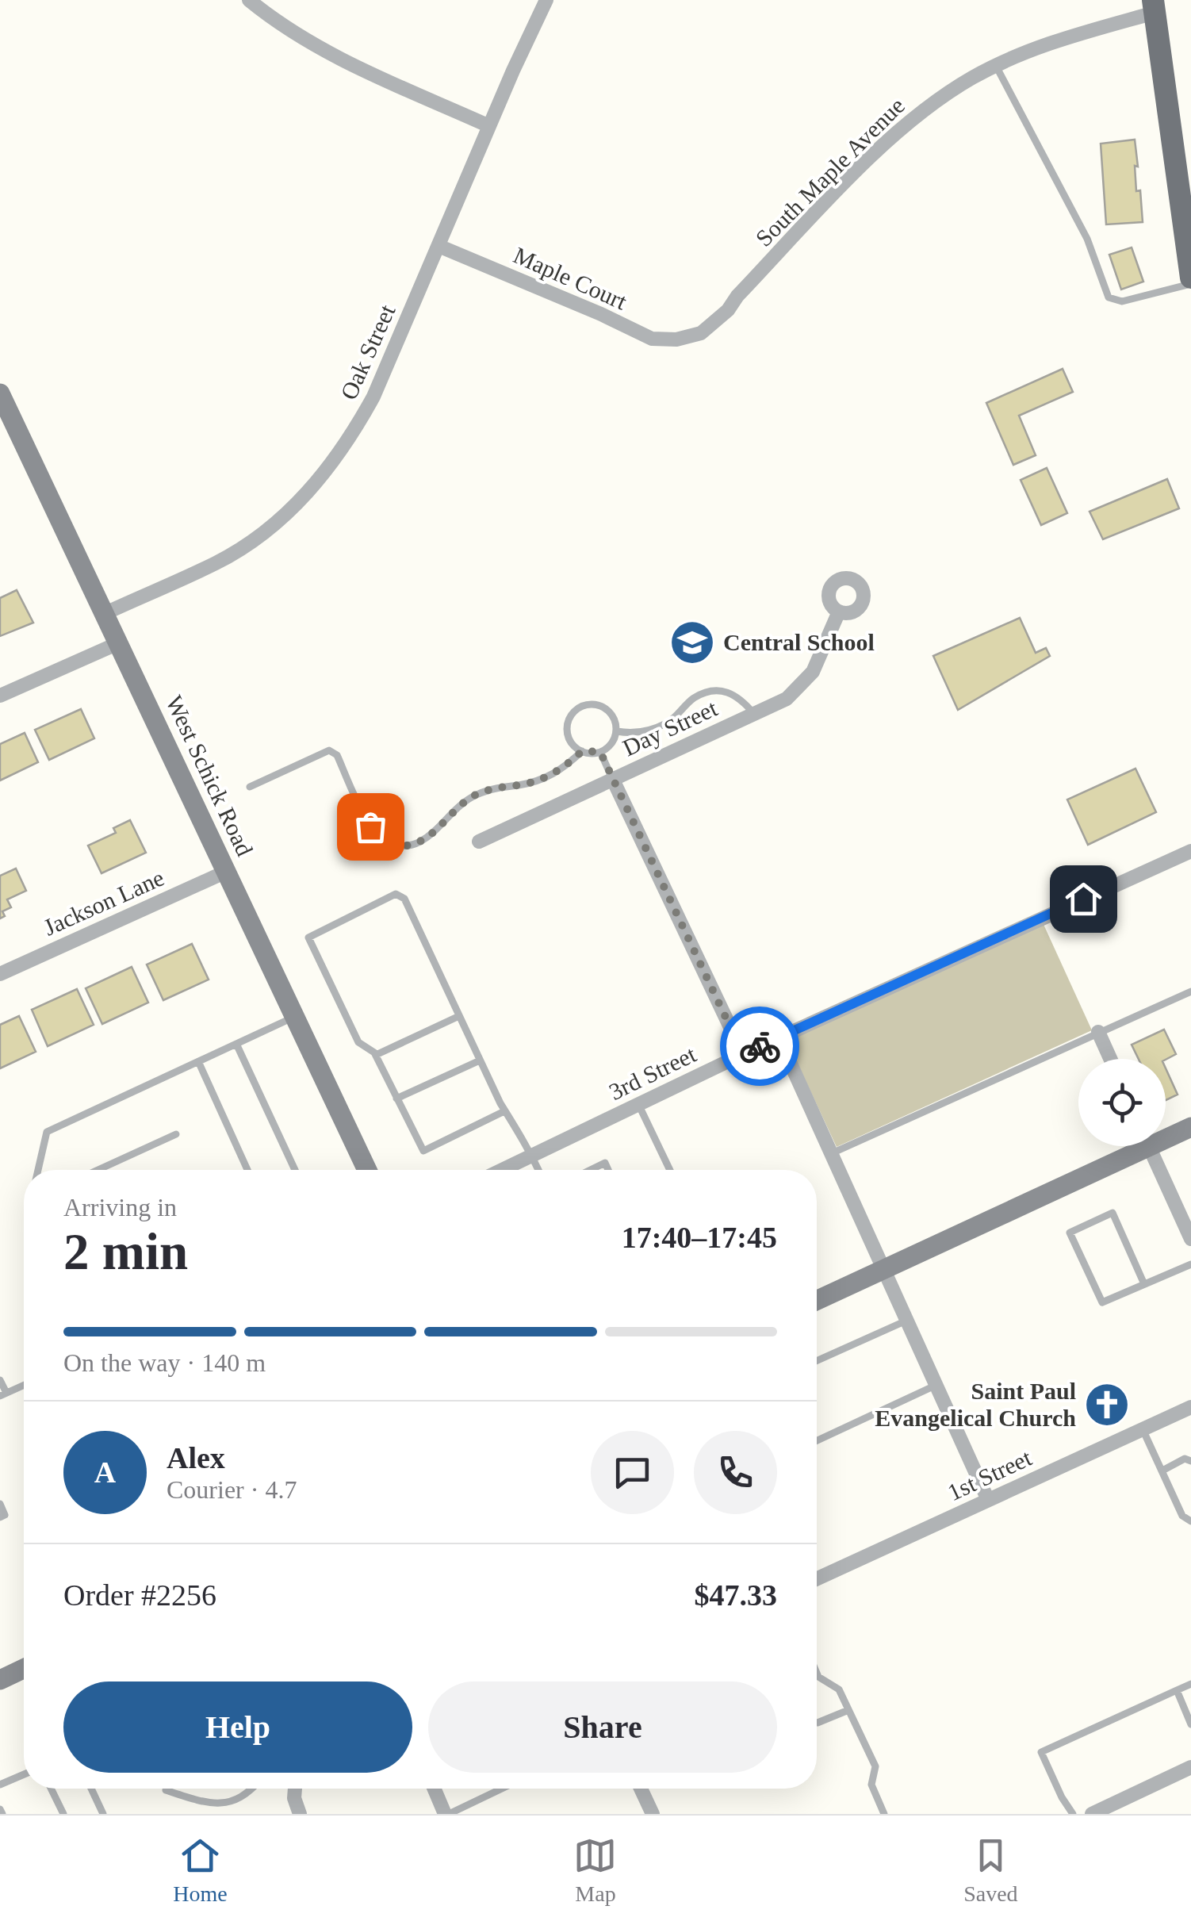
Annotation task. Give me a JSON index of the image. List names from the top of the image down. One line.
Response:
{"streets":{"street":["South Maple Avenue","Maple Court","Oak Street","Day Street","West Schick Road","Jackson Lane","3rd Street","1st Street"]},"crossings":[["South Maple Avenue","Maple Court"],["Maple Court","Oak Street"],["Oak Street","West Schick Road"],["West Schick Road","Jackson Lane"]],"places":{"school or university":["Central School"],"church":["Saint Paul Evangelical Church"]},"page":{"heading":["2 min","Arriving in","17:40–17:45"],"panel":["Alex","Courier · 4.7","Order #2256","$47.33"],"bar":"On the way · 140 m","round":"A","buttons":["Help","Share"],"tabs":["Home","Map","Saved"]}}
